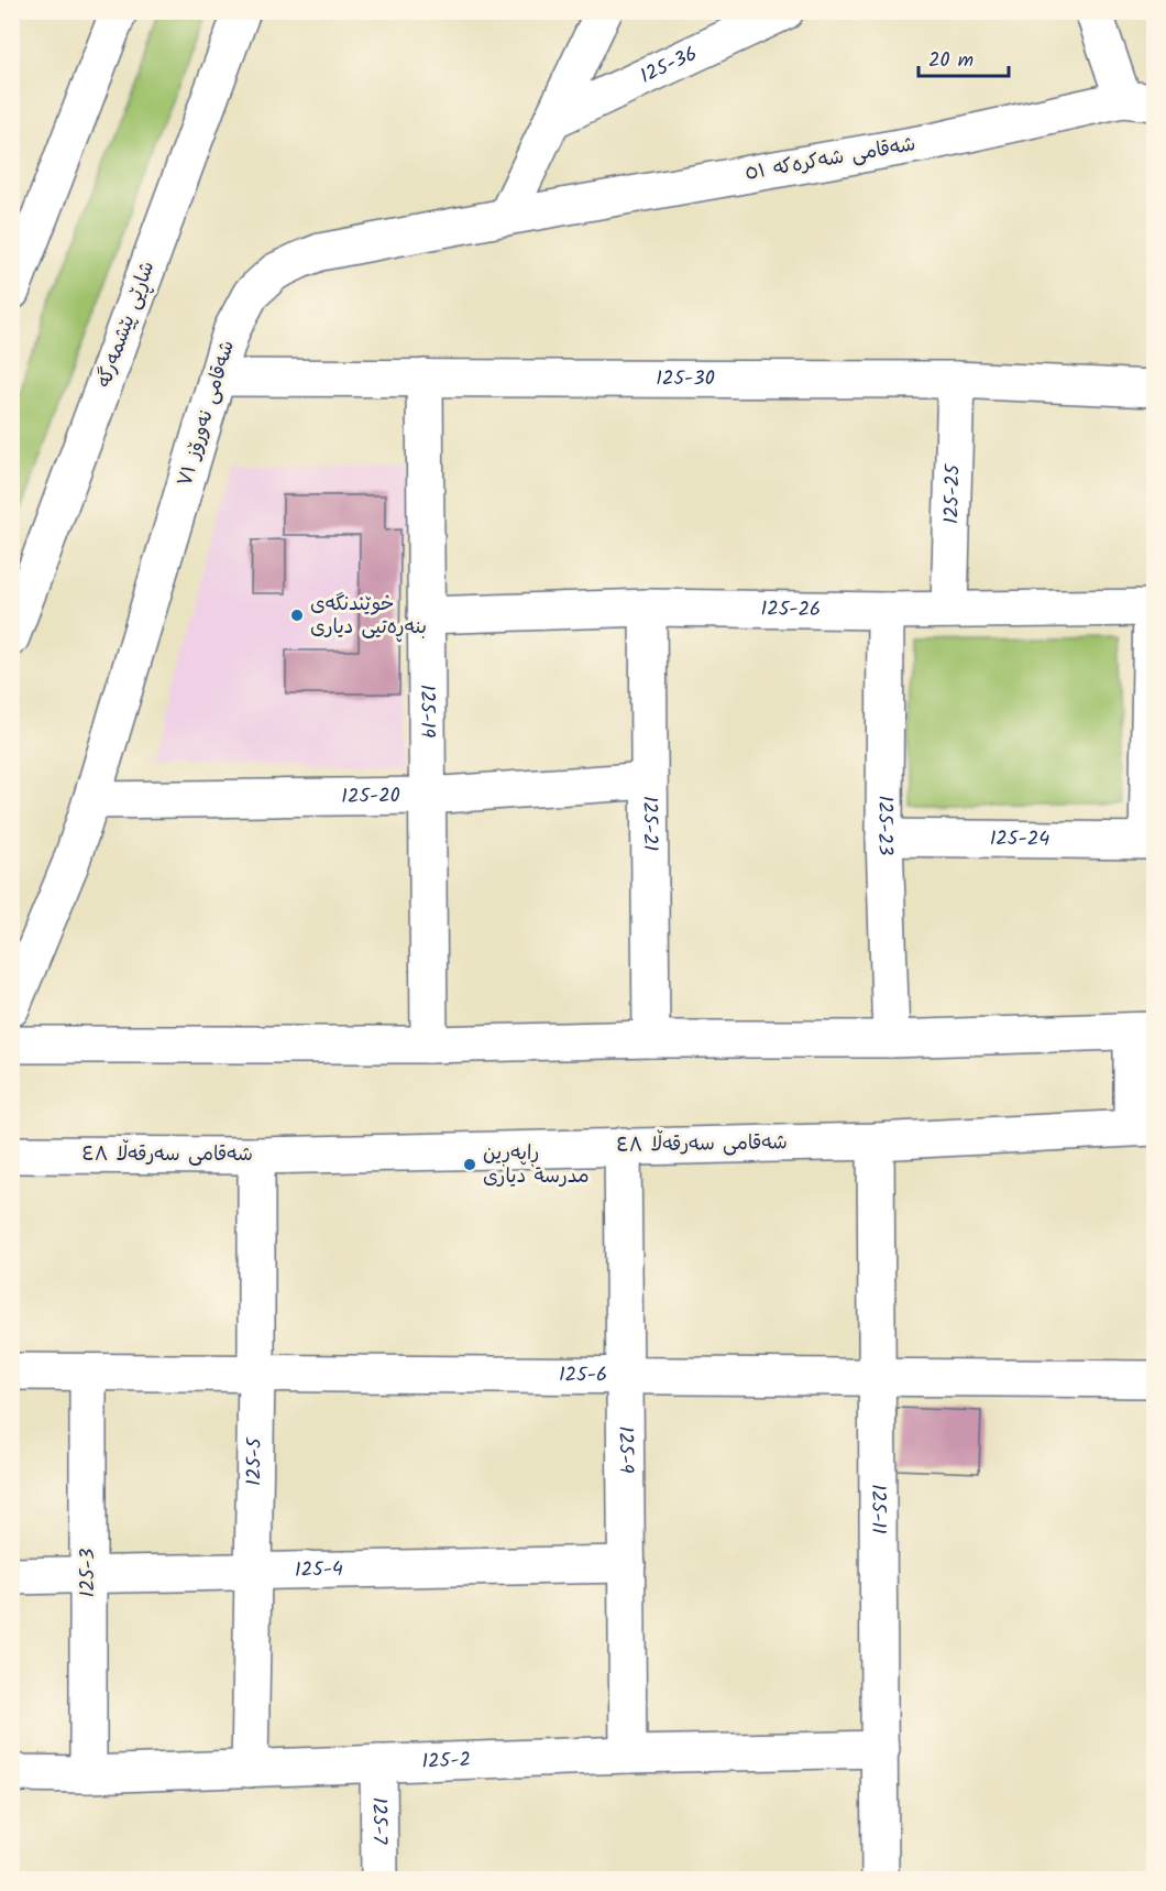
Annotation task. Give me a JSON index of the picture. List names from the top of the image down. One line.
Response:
{"streets":{"main road":["125-36","شەقامی شەکرەکە ٥١","شاڕێی پێشمەرگە","125-30","شەقامی نەورۆز ٧١","125-25","125-26","125-19","125-20","125-21","125-23","125-24","شەقامی سەرقەڵا ٤٨","125-6","125-9","125-5","125-11","125-4","125-3","125-2","125-7"]},"crossings":[["شەقامی شەکرەکە ٥١","شەقامی نەورۆز ٧١"],["125-30","شەقامی نەورۆز ٧١"],["125-30","125-25"],["125-30","125-19"],["شەقامی نەورۆز ٧١","125-20"],["125-25","125-26"],["125-26","125-19"],["125-26","125-21"],["125-26","125-23"],["125-19","125-20"],["125-20","125-21"],["125-23","125-24"],["شەقامی سەرقەڵا ٤٨","125-9"],["شەقامی سەرقەڵا ٤٨","125-5"],["شەقامی سەرقەڵا ٤٨","125-11"],["125-6","125-9"],["125-6","125-5"],["125-6","125-11"],["125-6","125-3"],["125-9","125-4"],["125-9","125-2"],["125-5","125-4"],["125-5","125-2"],["125-11","125-2"],["125-4","125-3"],["125-3","125-2"],["125-2","125-7"]],"places":["خوێندنگەی بنەڕەتیی دیاری","ڕاپەڕین مدرسة ديارى"],"scale_bar":"20 m"}
